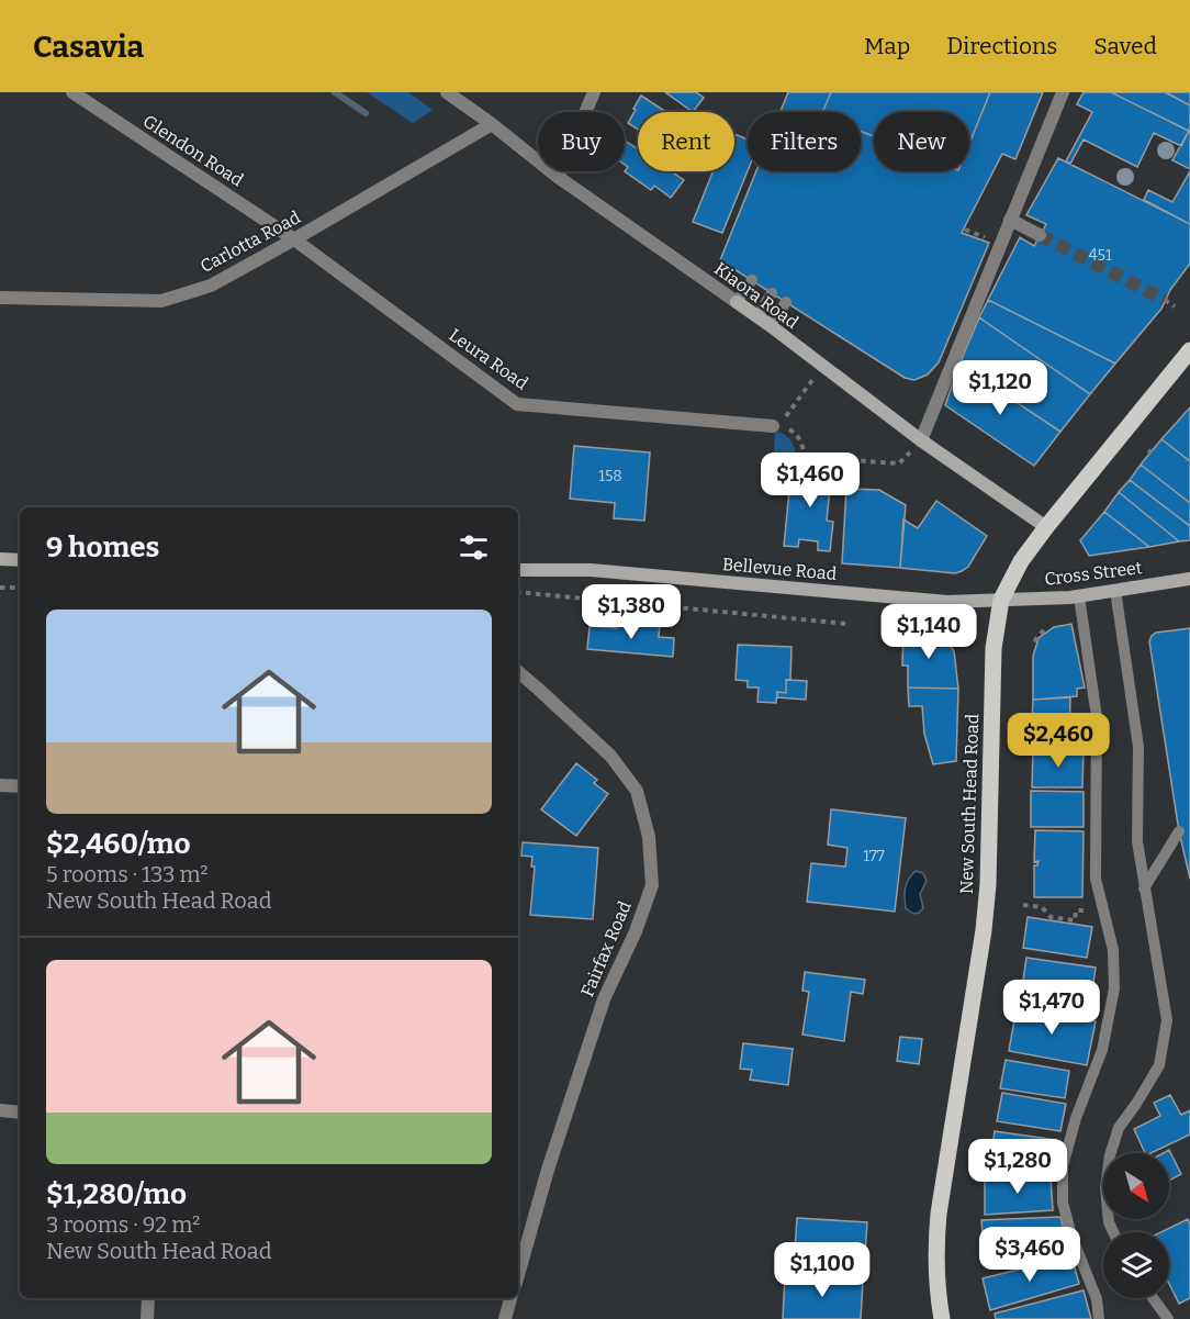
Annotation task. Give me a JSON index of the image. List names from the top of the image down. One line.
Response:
{"streets":{"main road":["New South Head Road"],"street":["Glendon Road","Carlotta Road","Kiaora Road","Leura Road","Bellevue Road","Cross Street","Fairfax Road"]},"crossings":[["Glendon Road","Carlotta Road"],["Glendon Road","Leura Road"],["Carlotta Road","Kiaora Road"],["Carlotta Road","Leura Road"],["Kiaora Road","New South Head Road"],["Bellevue Road","Cross Street"],["Bellevue Road","New South Head Road"],["Cross Street","New South Head Road"]],"house_numbers":["451","158","177"],"north":"bottom right","page":{"header":"Casavia","nav":["Map","Directions","Saved"],"chip":["Buy","Rent","Filters","New"],"price":["$1,120","$1,460","$1,380","$1,140","$2,460","$1,470","$1,280","$3,460","$1,100"],"heading":"9 homes","list":[{"name":"$2,460/mo","note":"5 rooms · 133 m² · New South Head Road"},{"name":"$1,280/mo","note":"3 rooms · 92 m² · New South Head Road"}]}}
